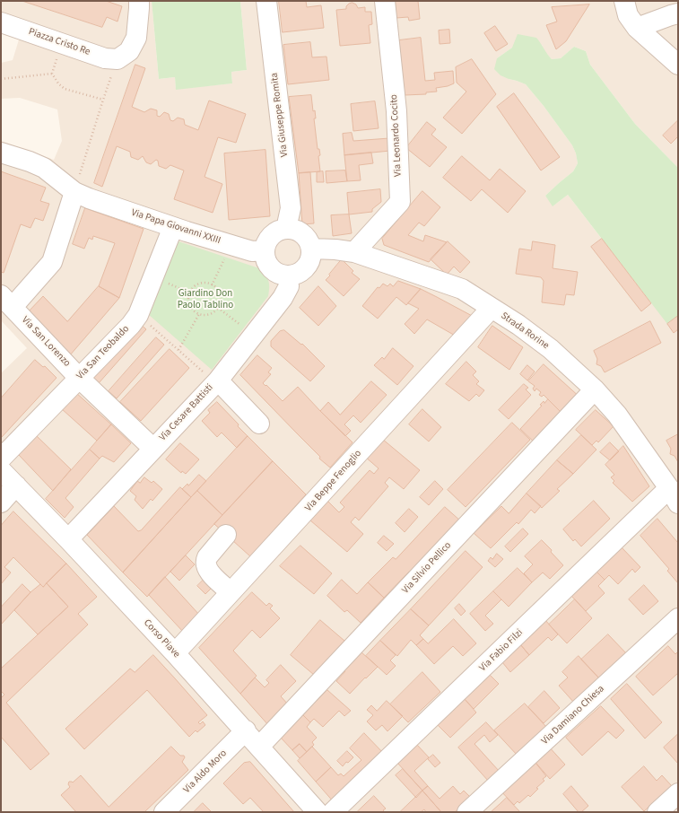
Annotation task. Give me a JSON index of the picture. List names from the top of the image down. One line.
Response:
{"streets":{"street":["Piazza Cristo Re","Via Giuseppe Romita","Via Leonardo Cocito","Via Papa Giovanni XXIII","Strada Rorine","Via San Lorenzo","Via San Teobaldo","Via Cesare Battisti","Via Beppe Fenoglio","Via Silvio Pellico","Corso Piave","Via Fabio Filzi","Via Damiano Chiesa","Via Aldo Moro"]},"crossings":[["Via Giuseppe Romita","Via Papa Giovanni XXIII"],["Via Giuseppe Romita","Strada Rorine"],["Via Giuseppe Romita","Via Cesare Battisti"],["Via Leonardo Cocito","Strada Rorine"],["Via Papa Giovanni XXIII","Strada Rorine"],["Via Papa Giovanni XXIII","Via San Teobaldo"],["Via Papa Giovanni XXIII","Via Cesare Battisti"],["Strada Rorine","Via Cesare Battisti"],["Strada Rorine","Via Beppe Fenoglio"],["Strada Rorine","Via Silvio Pellico"],["Strada Rorine","Via Fabio Filzi"],["Via San Lorenzo","Via San Teobaldo"],["Via San Lorenzo","Via Cesare Battisti"],["Via Cesare Battisti","Corso Piave"],["Via Beppe Fenoglio","Corso Piave"],["Via Silvio Pellico","Corso Piave"],["Corso Piave","Via Aldo Moro"]],"parks":["Giardino Don Paolo Tablino"]}
